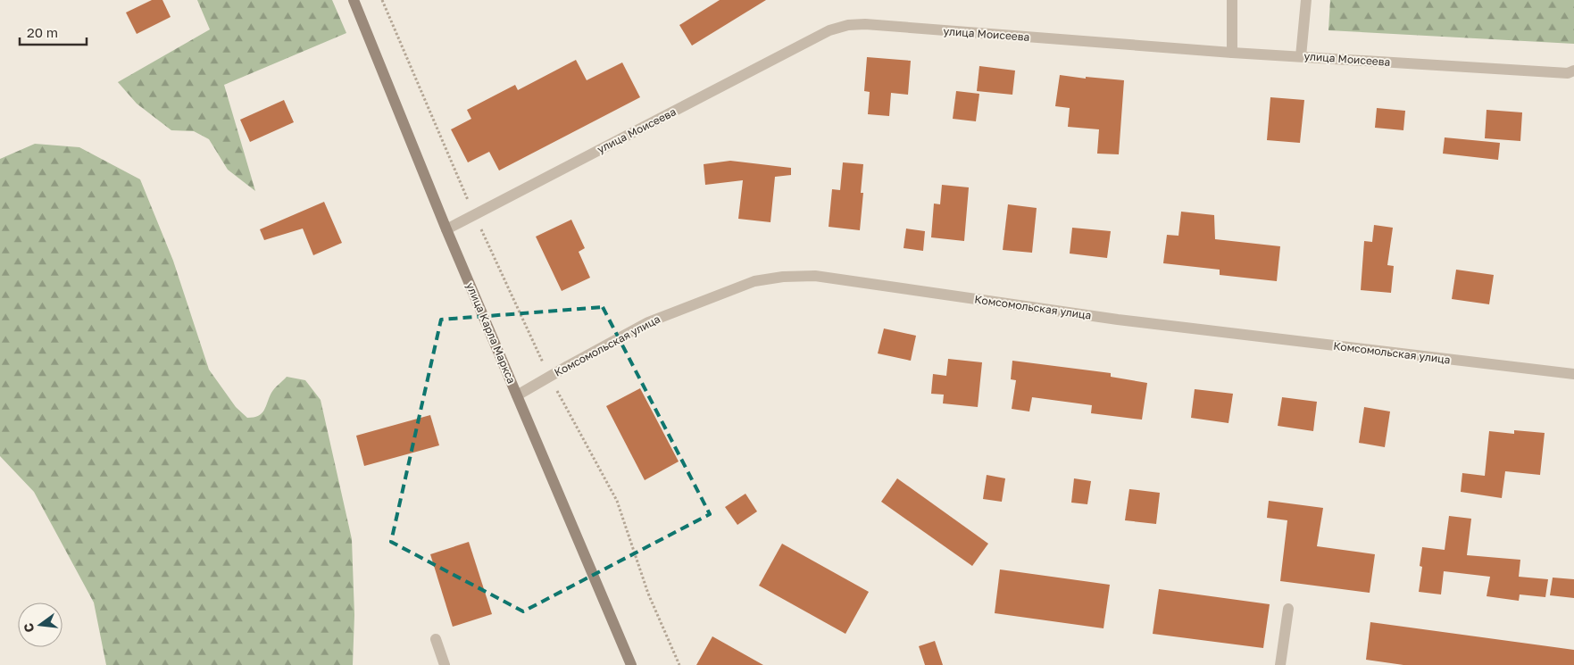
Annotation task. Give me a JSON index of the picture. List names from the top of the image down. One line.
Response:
{"streets":{"street":["улица Моисеева","Комсомольская улица","улица Карла Маркса"]},"crossings":[["улица Моисеева","улица Карла Маркса"],["Комсомольская улица","улица Карла Маркса"]],"scale_bar":"20 m","north":"left"}
